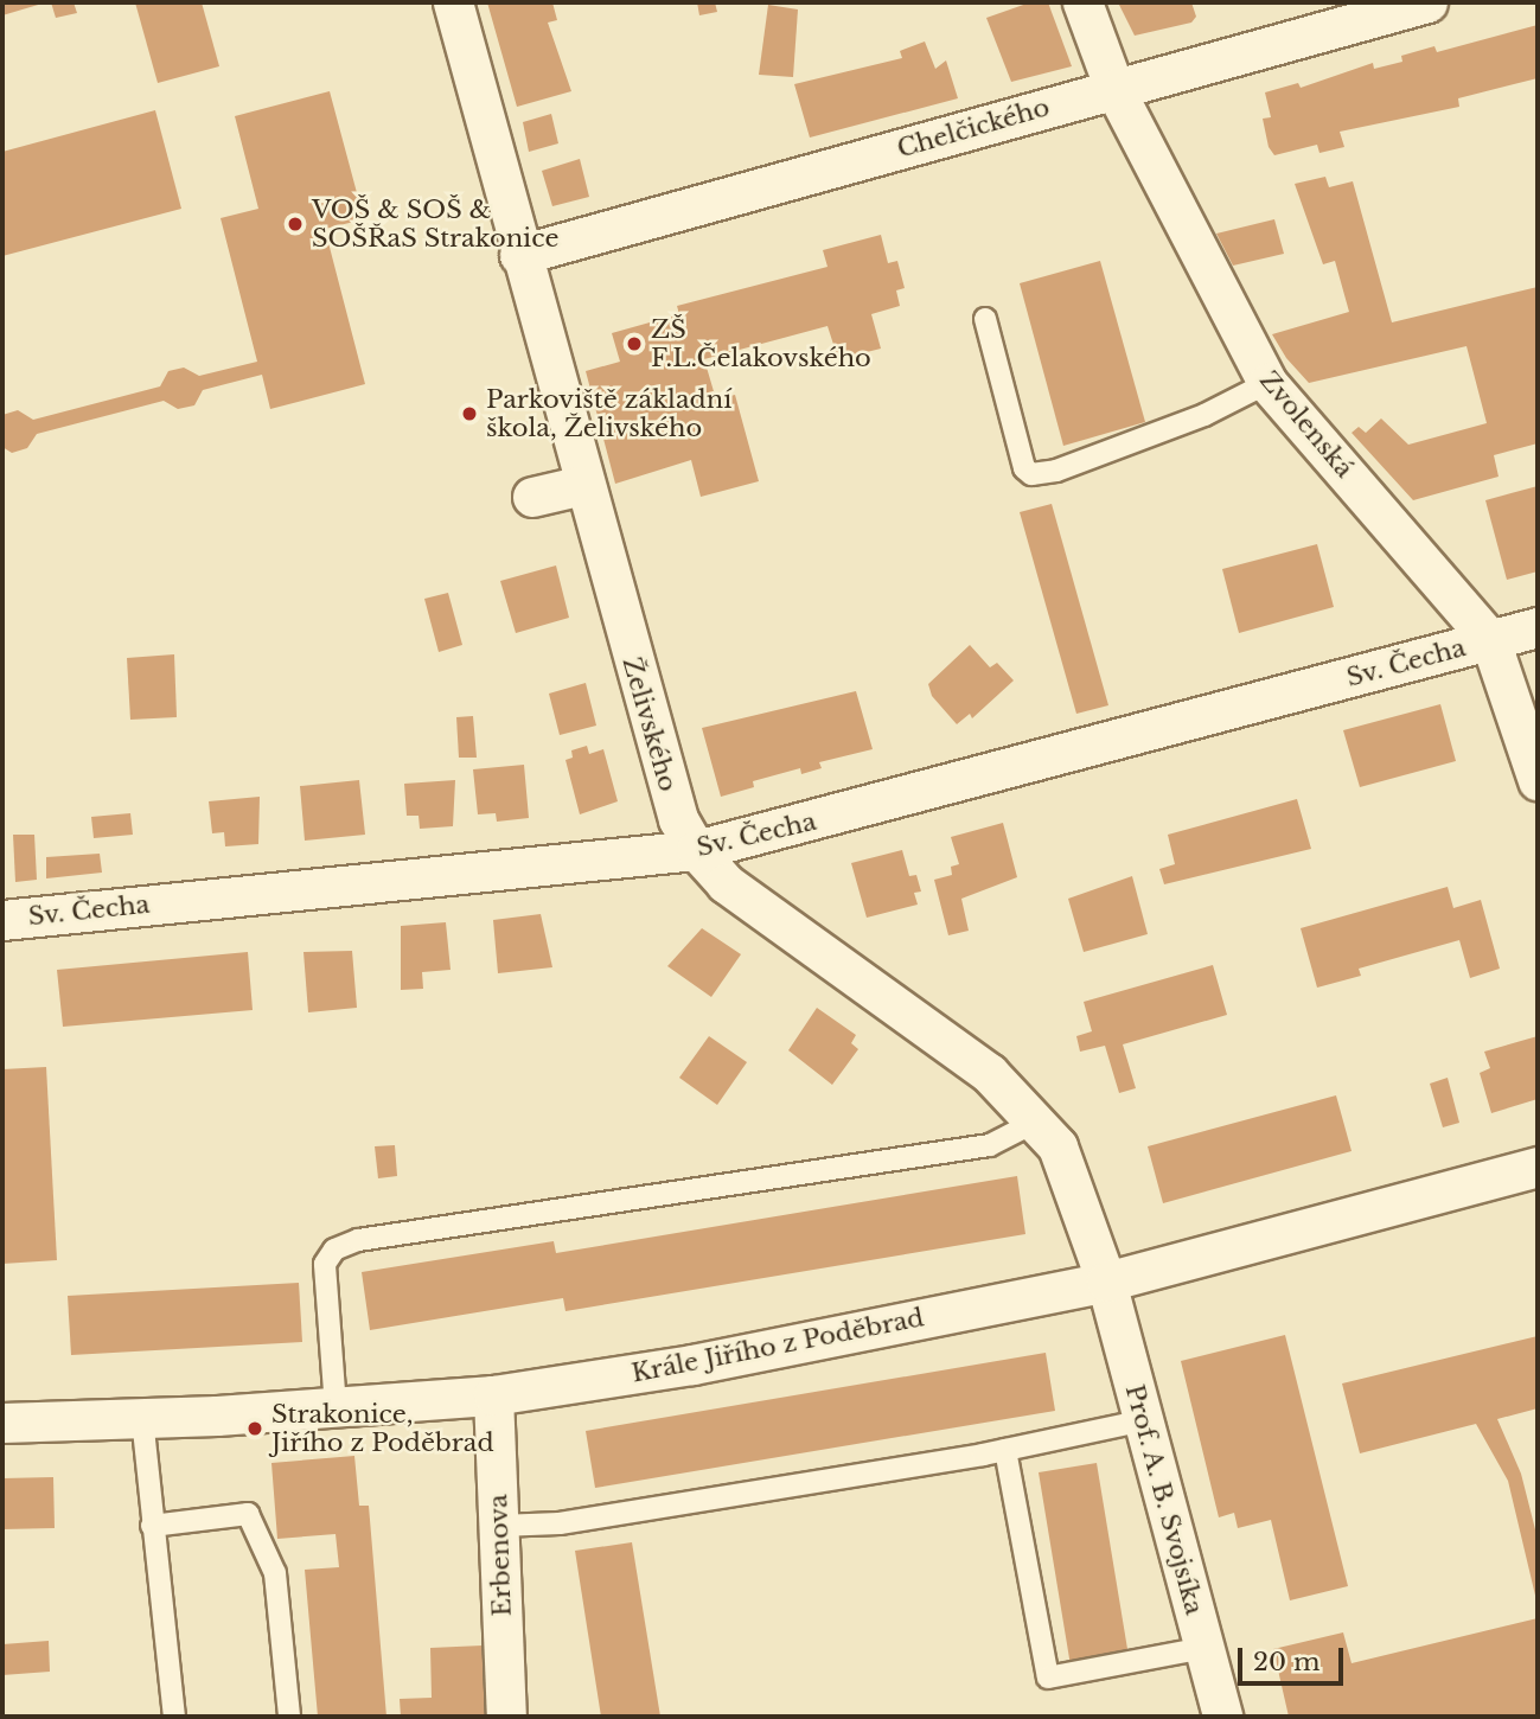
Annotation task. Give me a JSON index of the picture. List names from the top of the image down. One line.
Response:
{"streets":{"street":["Chelčického","Zvolenská","Sv. Čecha","Želivského","Krále Jiřího z Poděbrad","Prof. A. B. Svojsíka","Erbenova"]},"crossings":[["Chelčického","Zvolenská"],["Chelčického","Želivského"],["Zvolenská","Sv. Čecha"],["Sv. Čecha","Želivského"],["Želivského","Krále Jiřího z Poděbrad"],["Želivského","Prof. A. B. Svojsíka"],["Krále Jiřího z Poděbrad","Prof. A. B. Svojsíka"],["Krále Jiřího z Poděbrad","Erbenova"]],"places":["VOŠ & SOŠ & SOŠŘaS Strakonice","ZŠ F.L.Čelakovského","Parkoviště základní škola, Želivského","Strakonice, Jiřího z Poděbrad"],"scale_bar":"20 m"}
